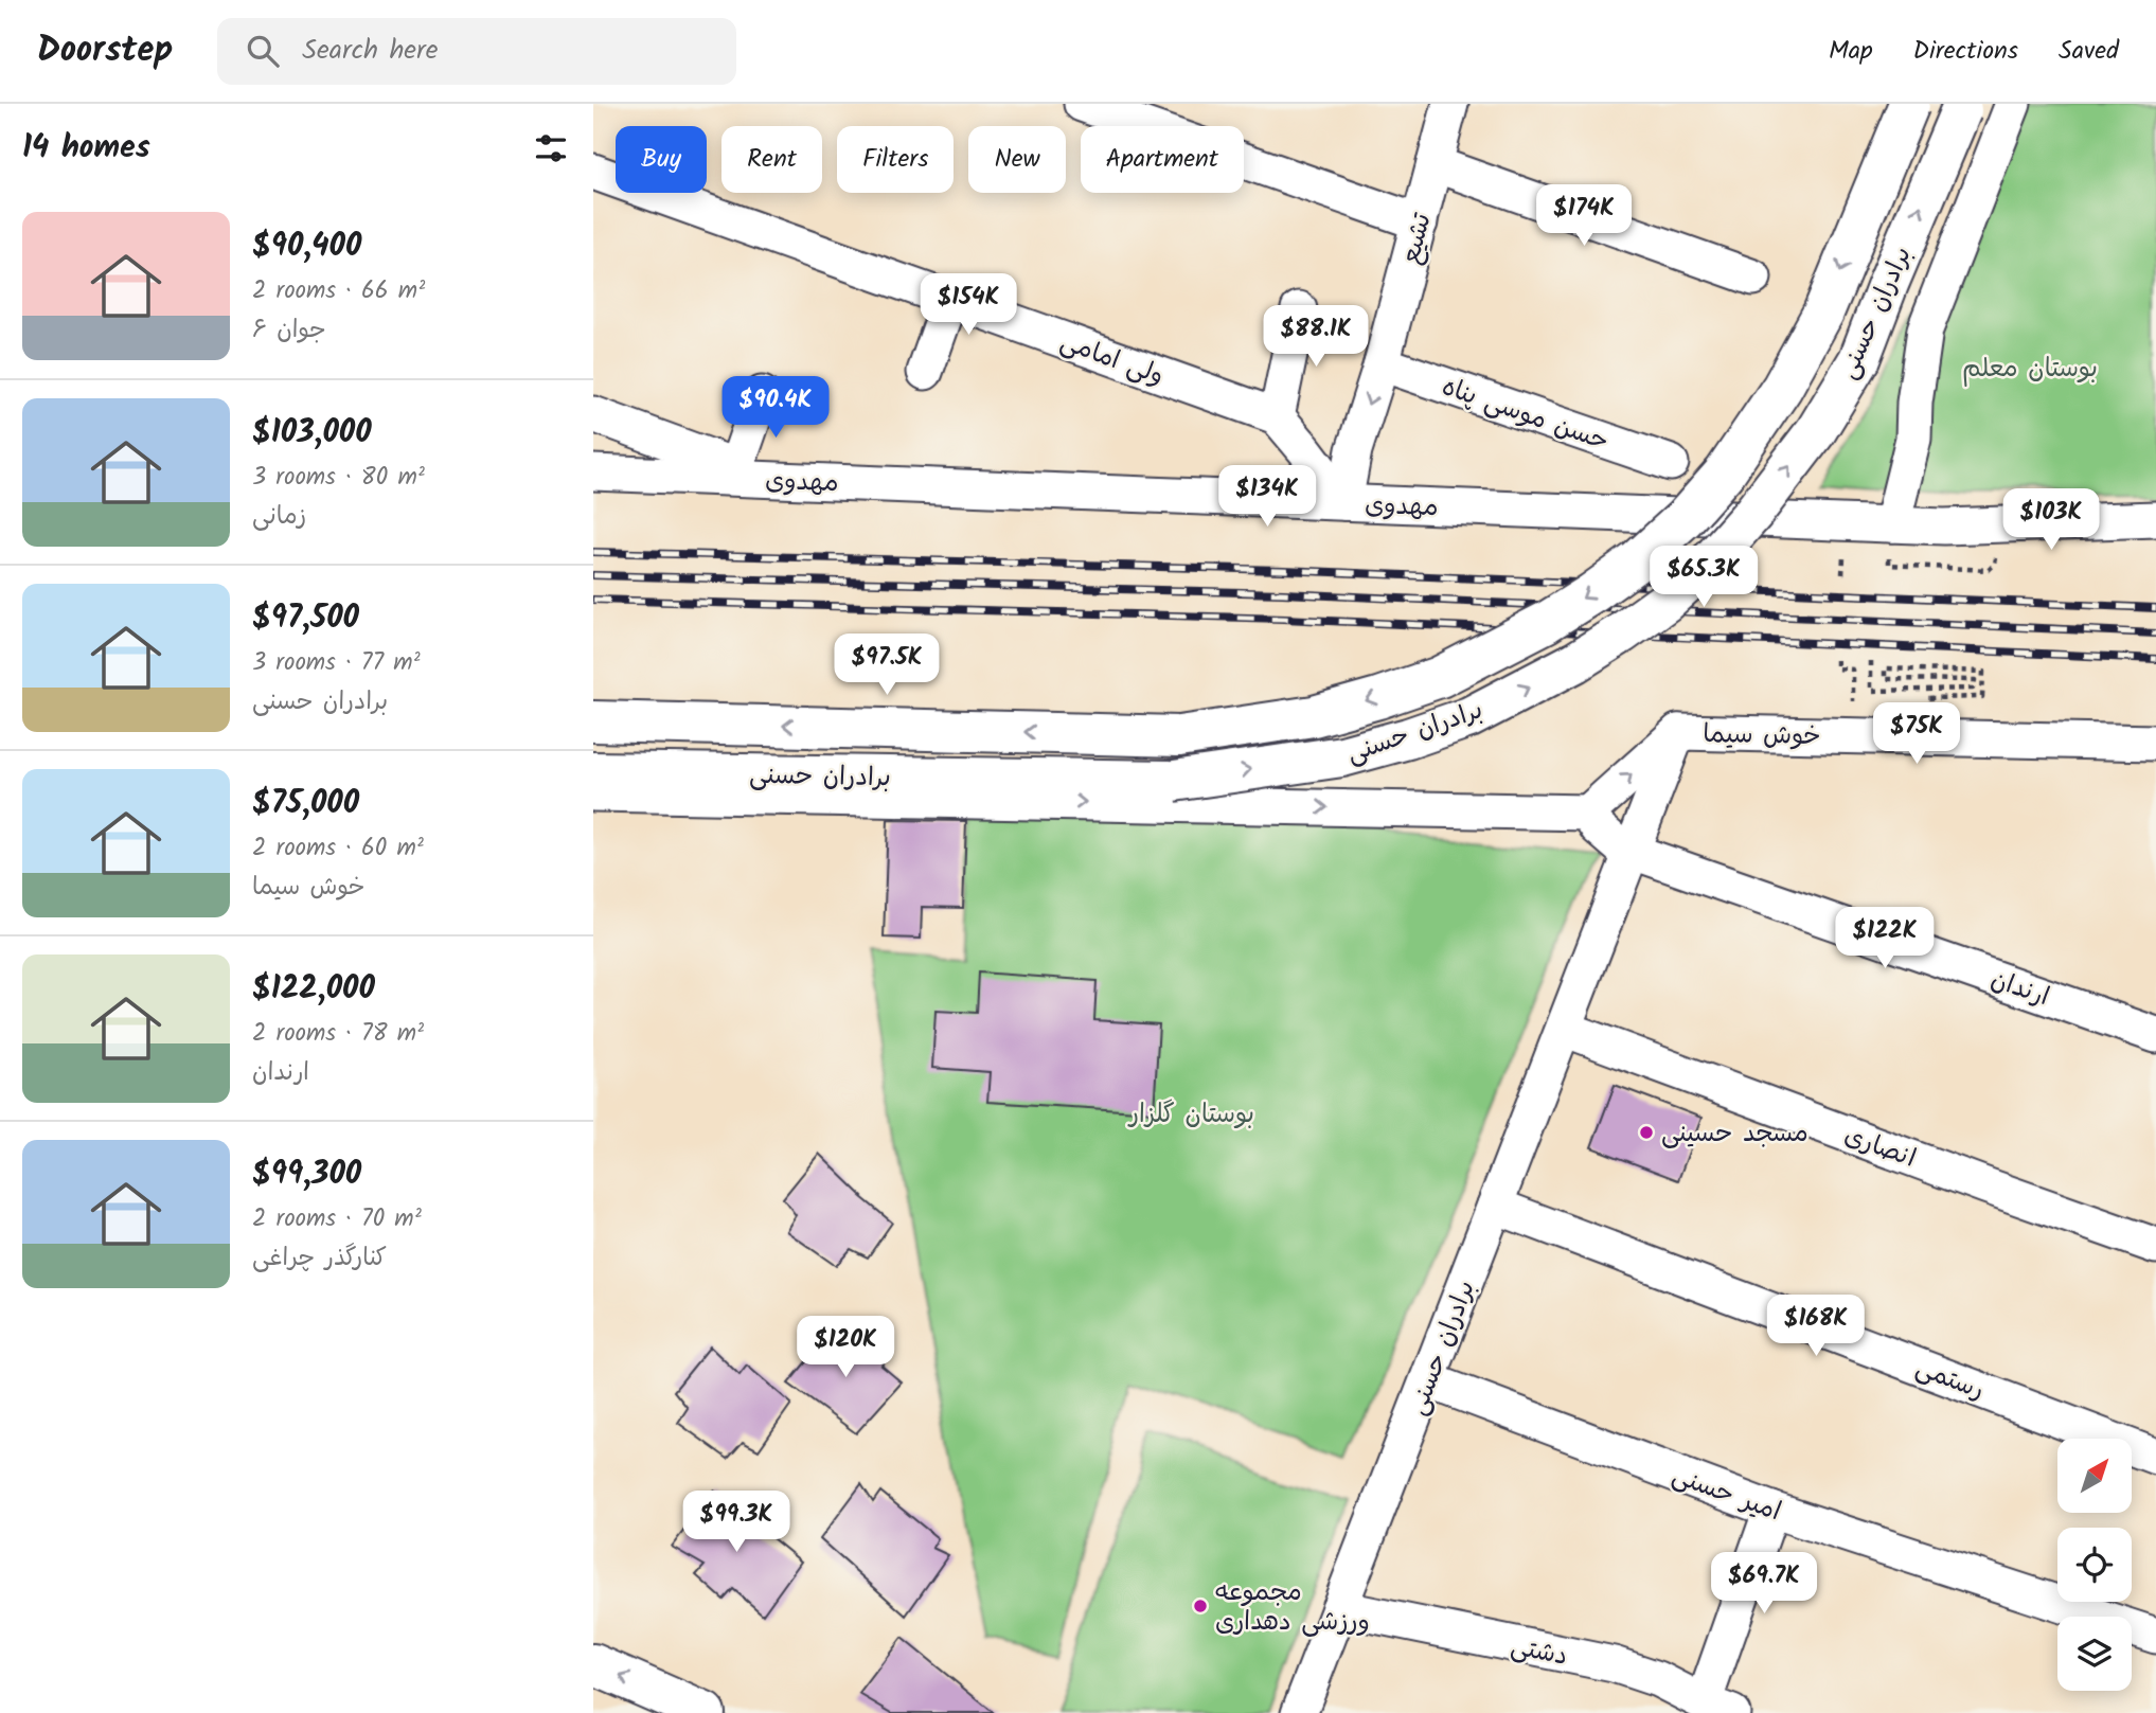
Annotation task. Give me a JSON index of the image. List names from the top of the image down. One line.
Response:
{"streets":{"main road":["برادران حسنی"],"street":["تشیع","ولی امامی","حسن موسی پناه","مهدوی","خوش سیما","ارندان","انصاری","رستمی","امیر حسنی","دشتی"]},"crossings":[["تشیع","حسن موسی پناه"],["تشیع","مهدوی"],["برادران حسنی","خوش سیما"],["برادران حسنی","ارندان"],["برادران حسنی","انصاری"],["برادران حسنی","رستمی"],["برادران حسنی","امیر حسنی"],["برادران حسنی","دشتی"]],"parks":["بوستان معلم","بوستان گلزار"],"places":["مسجد حسینی","مجموعه ورزشی دهداری"],"north":"top right","page":{"header":"Doorstep","search":"Search here","nav":["Map","Directions","Saved"],"heading":"14 homes","chip":["Buy","Rent","Filters","New","Apartment"],"price":["$174K","$154K","$88.1K","$90.4K","$134K","$103K","$65.3K","$97.5K","$75K","$122K","$168K","$120K","$99.3K","$69.7K"],"list":[{"name":"$90,400","note":"2 rooms · 66 m² · جوان ۶"},{"name":"$103,000","note":"3 rooms · 80 m² · زمانی"},{"name":"$97,500","note":"3 rooms · 77 m² · برادران حسنی"},{"name":"$75,000","note":"2 rooms · 60 m² · خوش سیما"},{"name":"$122,000","note":"2 rooms · 78 m² · ارندان"},{"name":"$99,300","note":"2 rooms · 70 m² · کنارگذر چراغی"}]}}
